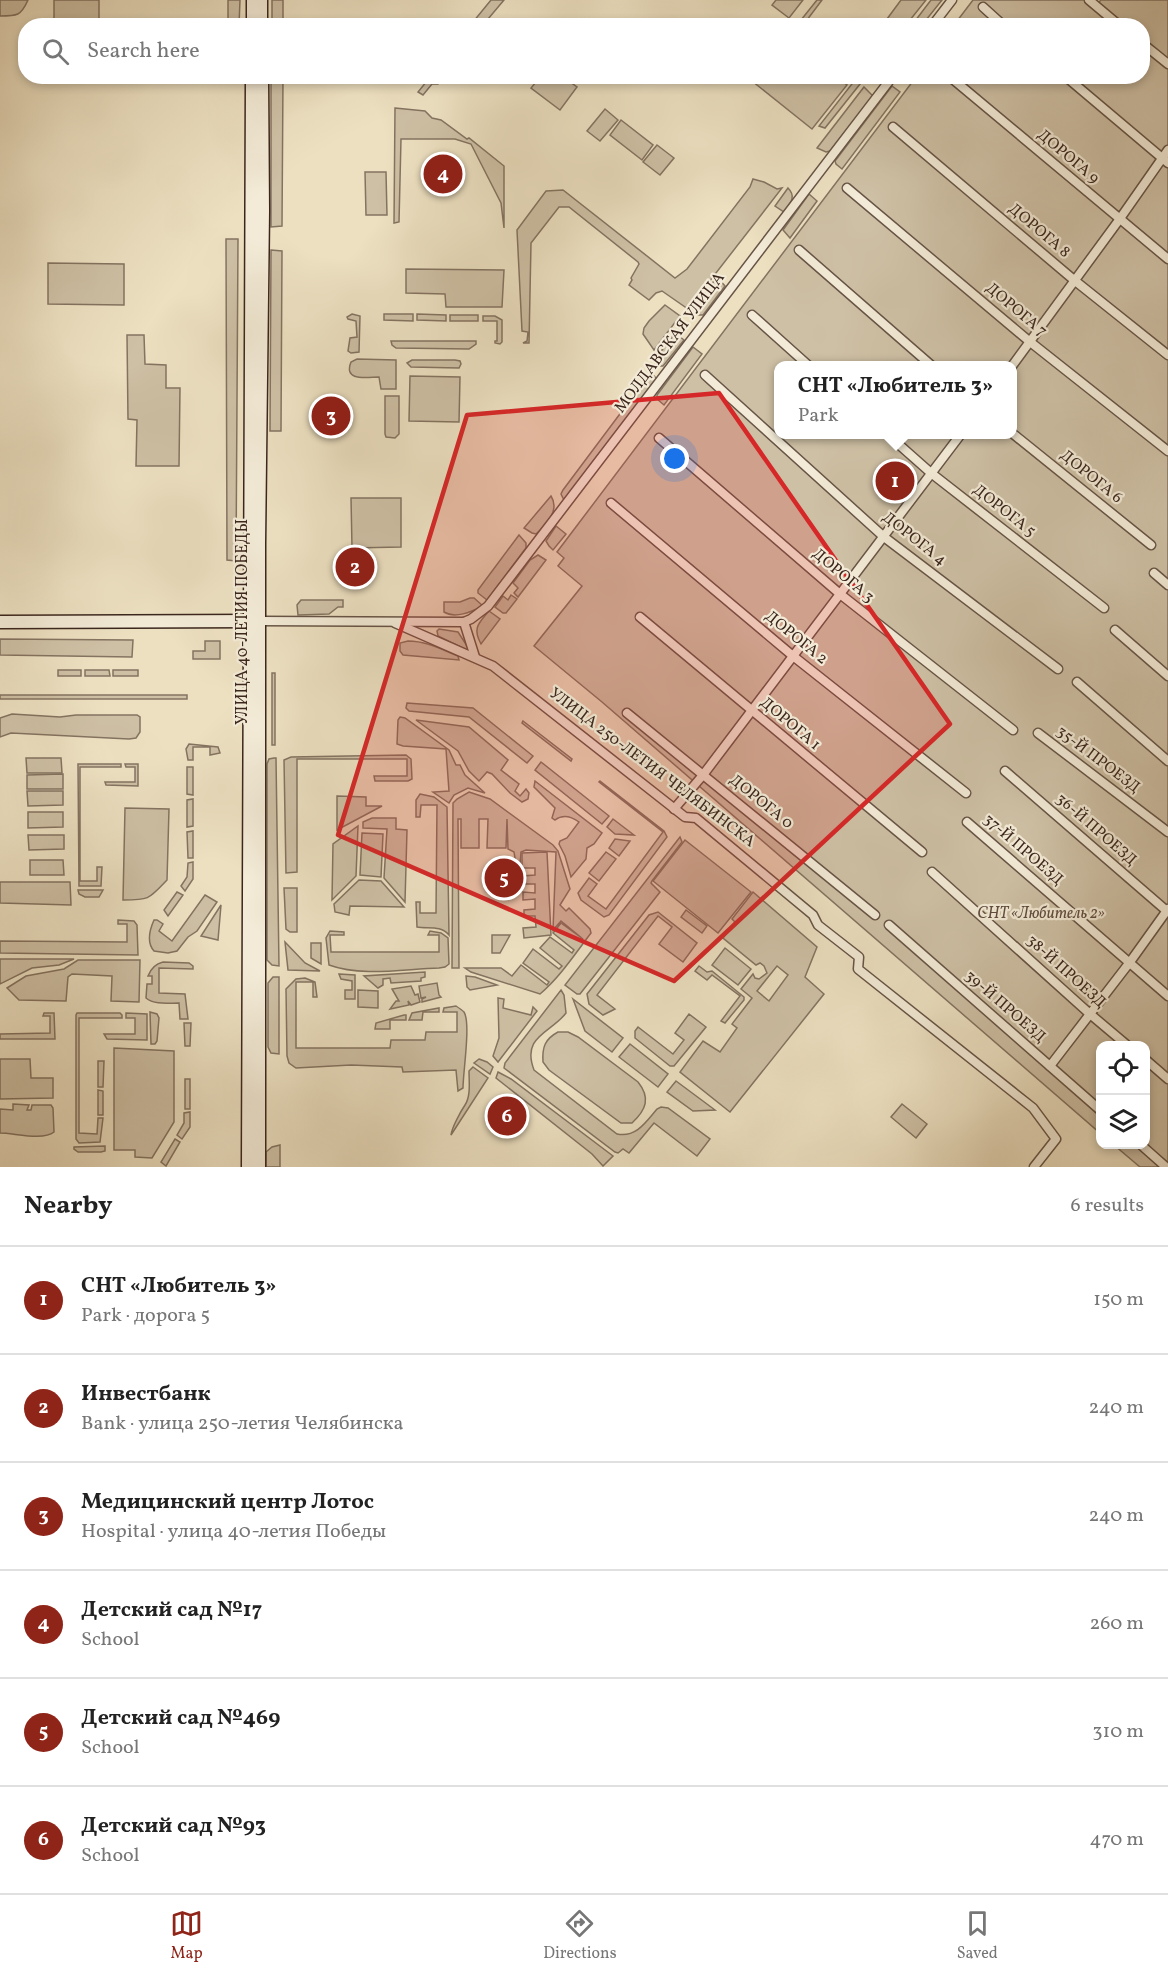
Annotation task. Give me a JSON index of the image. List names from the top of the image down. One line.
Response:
{"streets":{"street":["ДОРОГА 9","ДОРОГА 8","ДОРОГА 7","МОЛДАВСКАЯ УЛИЦА","ДОРОГА 6","ДОРОГА 5","ДОРОГА 4","ДОРОГА 3","УЛИЦА 40-ЛЕТИЯ ПОБЕДЫ","ДОРОГА 2","ДОРОГА 1","35-Й ПРОЕЗД","УЛИЦА 250-ЛЕТИЯ ЧЕЛЯБИНСКА","ДОРОГА 0","36-Й ПРОЕЗД","37-Й ПРОЕЗД","38-Й ПРОЕЗД","39-Й ПРОЕЗД"]},"crossings":[["МОЛДАВСКАЯ УЛИЦА","УЛИЦА 250-ЛЕТИЯ ЧЕЛЯБИНСКА"],["УЛИЦА 40-ЛЕТИЯ ПОБЕДЫ","УЛИЦА 250-ЛЕТИЯ ЧЕЛЯБИНСКА"]],"parks":["СНТ «Любитель 2»"],"page":{"search":"Search here","pins":["4","3","1","2","5","6"],"popup":["СНТ «Любитель 3»","Park"],"heading":["Nearby","6 results"],"list":[{"mark":"1","name":"СНТ «Любитель 3»","note":"Park · дорога 5","value":"150 m"},{"mark":"2","name":"Инвестбанк","note":"Bank · улица 250-летия Челябинска","value":"240 m"},{"mark":"3","name":"Медицинский центр Лотос","note":"Hospital · улица 40-летия Победы","value":"240 m"},{"mark":"4","name":"Детский сад №17","note":"School","value":"260 m"},{"mark":"5","name":"Детский сад №469","note":"School","value":"310 m"},{"mark":"6","name":"Детский сад №93","note":"School","value":"470 m"}],"nav":["Map","Directions","Saved"]}}
